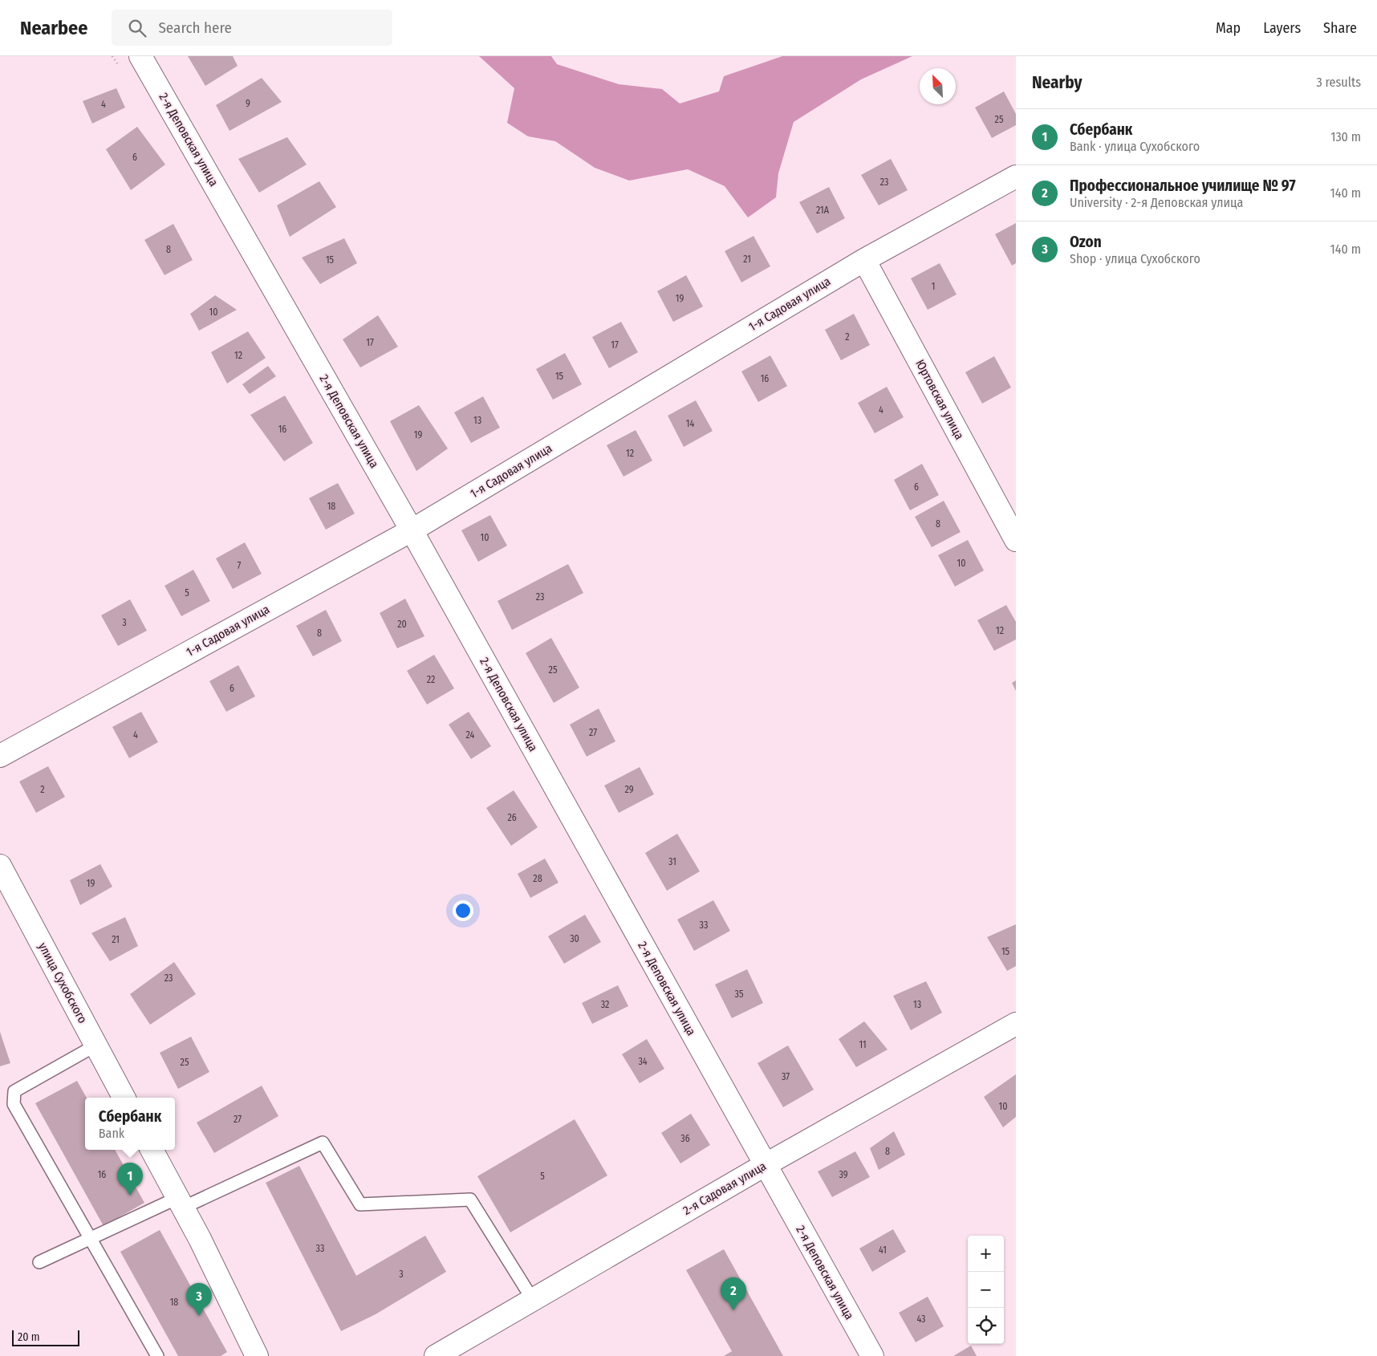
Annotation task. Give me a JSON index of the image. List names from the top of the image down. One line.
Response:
{"streets":{"street":["2-я Деповская улица","1-я Садовая улица","Юртовская улица","улица Сухобского","2-я Садовая улица"]},"crossings":[["2-я Деповская улица","1-я Садовая улица"],["2-я Деповская улица","2-я Садовая улица"],["1-я Садовая улица","Юртовская улица"]],"house_numbers":["9","4","25","6","23","21А","8","21","15","1","19","10","2","17","17","12","15","16","4","13","14","16","19","12","6","18","8","10","10","7","5","23","3","20","12","8","25","22","6","27","4","24","2","29","26","31","28","19","33","30","21","15","23","35","32","13","11","34","25","37","10","27","36","8","16","39","5","33","41","3","18","43"],"scale_bar":"20 m","north":"top left","page":{"header":"Nearbee","search":"Search here","nav":["Map","Layers","Share"],"heading":["Nearby","3 results"],"list":[{"mark":"1","name":"Сбербанк","note":"Bank · улица Сухобского","value":"130 m"},{"mark":"2","name":"Профессиональное училище № 97","note":"University · 2-я Деповская улица","value":"140 m"},{"mark":"3","name":"Ozon","note":"Shop · улица Сухобского","value":"140 m"}],"popup":["Сбербанк","Bank"],"pins":["1","2","3"],"map_buttons":["+","−"],"scale":"20 m"}}
